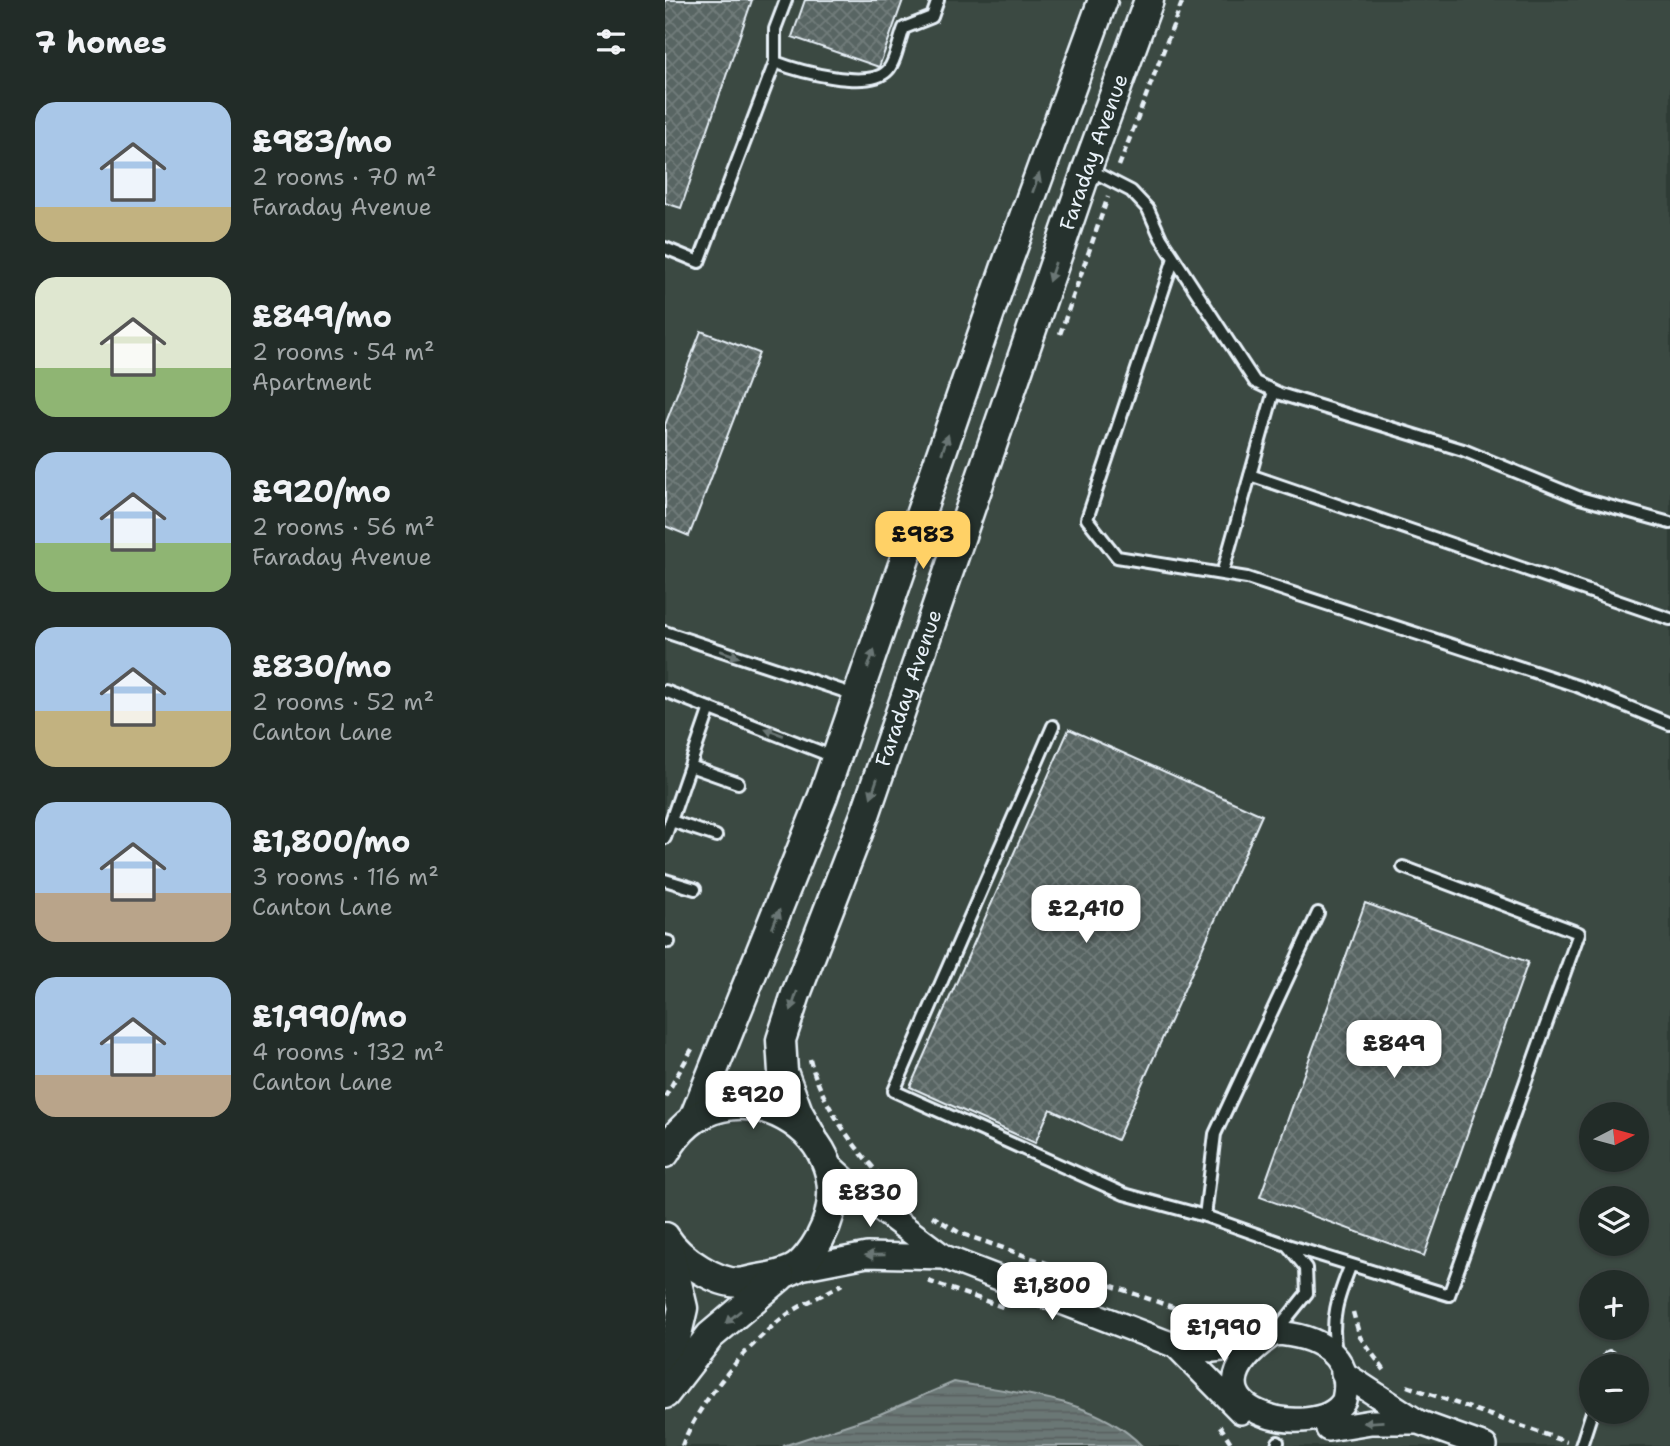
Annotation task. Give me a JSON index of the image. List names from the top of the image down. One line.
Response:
{"streets":{"street":["Faraday Avenue"]},"north":"right","page":{"heading":"7 homes","list":[{"name":"£983/mo","note":"2 rooms · 70 m² · Faraday Avenue"},{"name":"£849/mo","note":"2 rooms · 54 m² · Apartment"},{"name":"£920/mo","note":"2 rooms · 56 m² · Faraday Avenue"},{"name":"£830/mo","note":"2 rooms · 52 m² · Canton Lane"},{"name":"£1,800/mo","note":"3 rooms · 116 m² · Canton Lane"},{"name":"£1,990/mo","note":"4 rooms · 132 m² · Canton Lane"}],"price":["£983","£2,410","£849","£920","£830","£1,800","£1,990"],"map_buttons":["+","−"]}}
